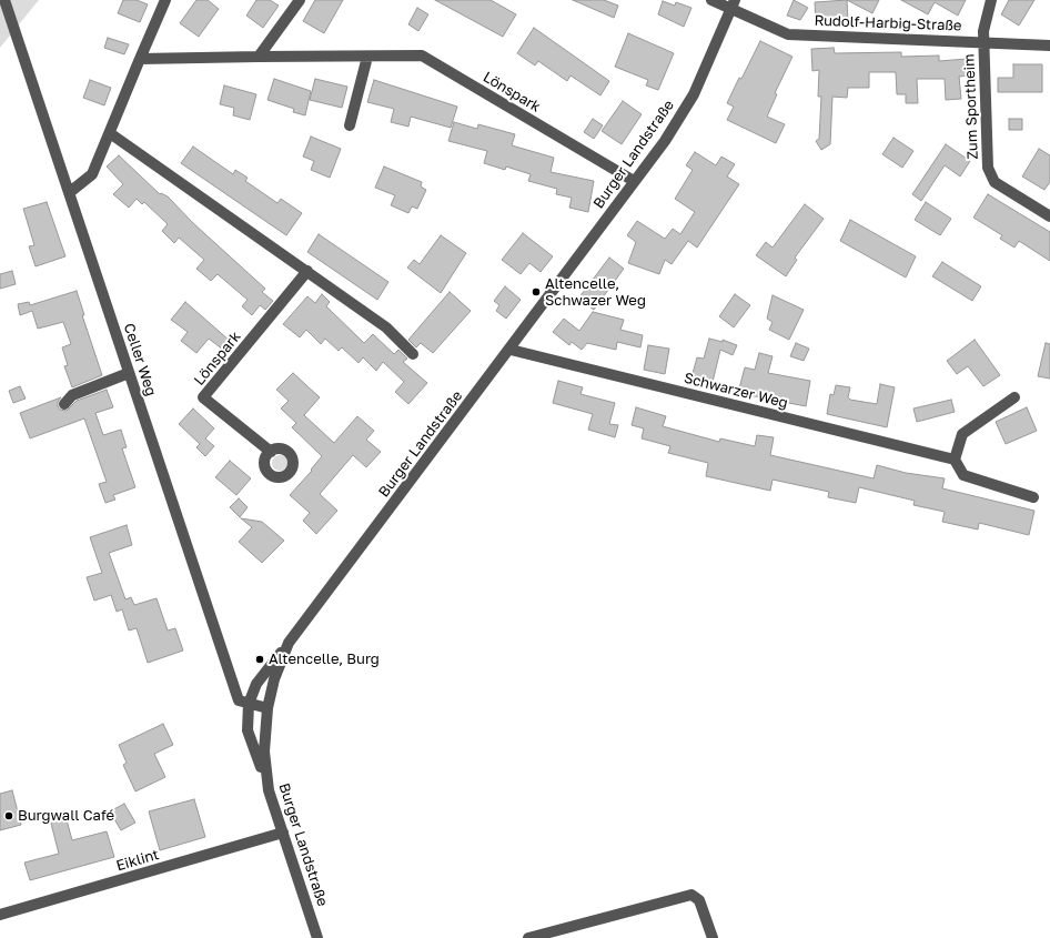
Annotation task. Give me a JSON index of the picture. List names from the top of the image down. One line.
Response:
{"streets":{"street":["Rudolf-Harbig-Straße","Lönspark","Zum Sportheim","Burger Landstraße","Celler Weg","Schwarzer Weg","Eiklint"]},"crossings":[["Rudolf-Harbig-Straße","Zum Sportheim"],["Rudolf-Harbig-Straße","Burger Landstraße"],["Lönspark","Burger Landstraße"],["Burger Landstraße","Schwarzer Weg"],["Burger Landstraße","Eiklint"]],"places":["Altencelle, Schwazer Weg","Altencelle, Burg","Burgwall Café"]}
